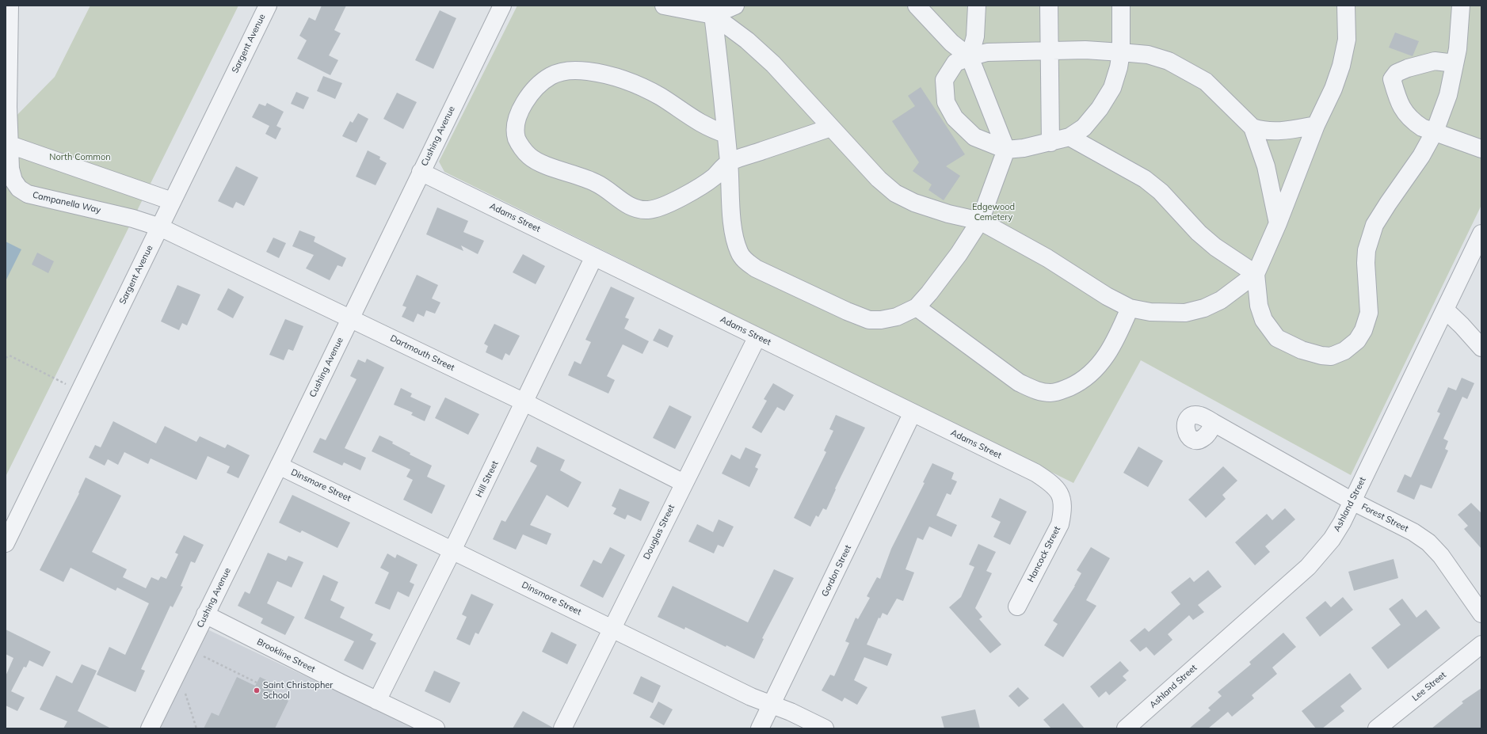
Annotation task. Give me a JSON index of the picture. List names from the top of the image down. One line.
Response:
{"streets":{"street":["Sargent Avenue","Cushing Avenue","Campanella Way","Adams Street","Dartmouth Street","Hill Street","Dinsmore Street","Ashland Street","Forest Street","Douglas Street","Hancock Street","Gordon Street","Brookline Street","Lee Street"]},"crossings":[["Sargent Avenue","Campanella Way"],["Sargent Avenue","Dartmouth Street"],["Cushing Avenue","Adams Street"],["Cushing Avenue","Dartmouth Street"],["Cushing Avenue","Dinsmore Street"],["Cushing Avenue","Brookline Street"],["Campanella Way","Dartmouth Street"],["Adams Street","Hill Street"],["Adams Street","Douglas Street"],["Adams Street","Hancock Street"],["Adams Street","Gordon Street"],["Dartmouth Street","Hill Street"],["Dartmouth Street","Douglas Street"],["Hill Street","Dinsmore Street"],["Hill Street","Brookline Street"],["Dinsmore Street","Douglas Street"],["Dinsmore Street","Gordon Street"],["Ashland Street","Forest Street"]],"parks":["North Common","Edgewood Cemetery"],"places":["Saint Christopher School"]}
